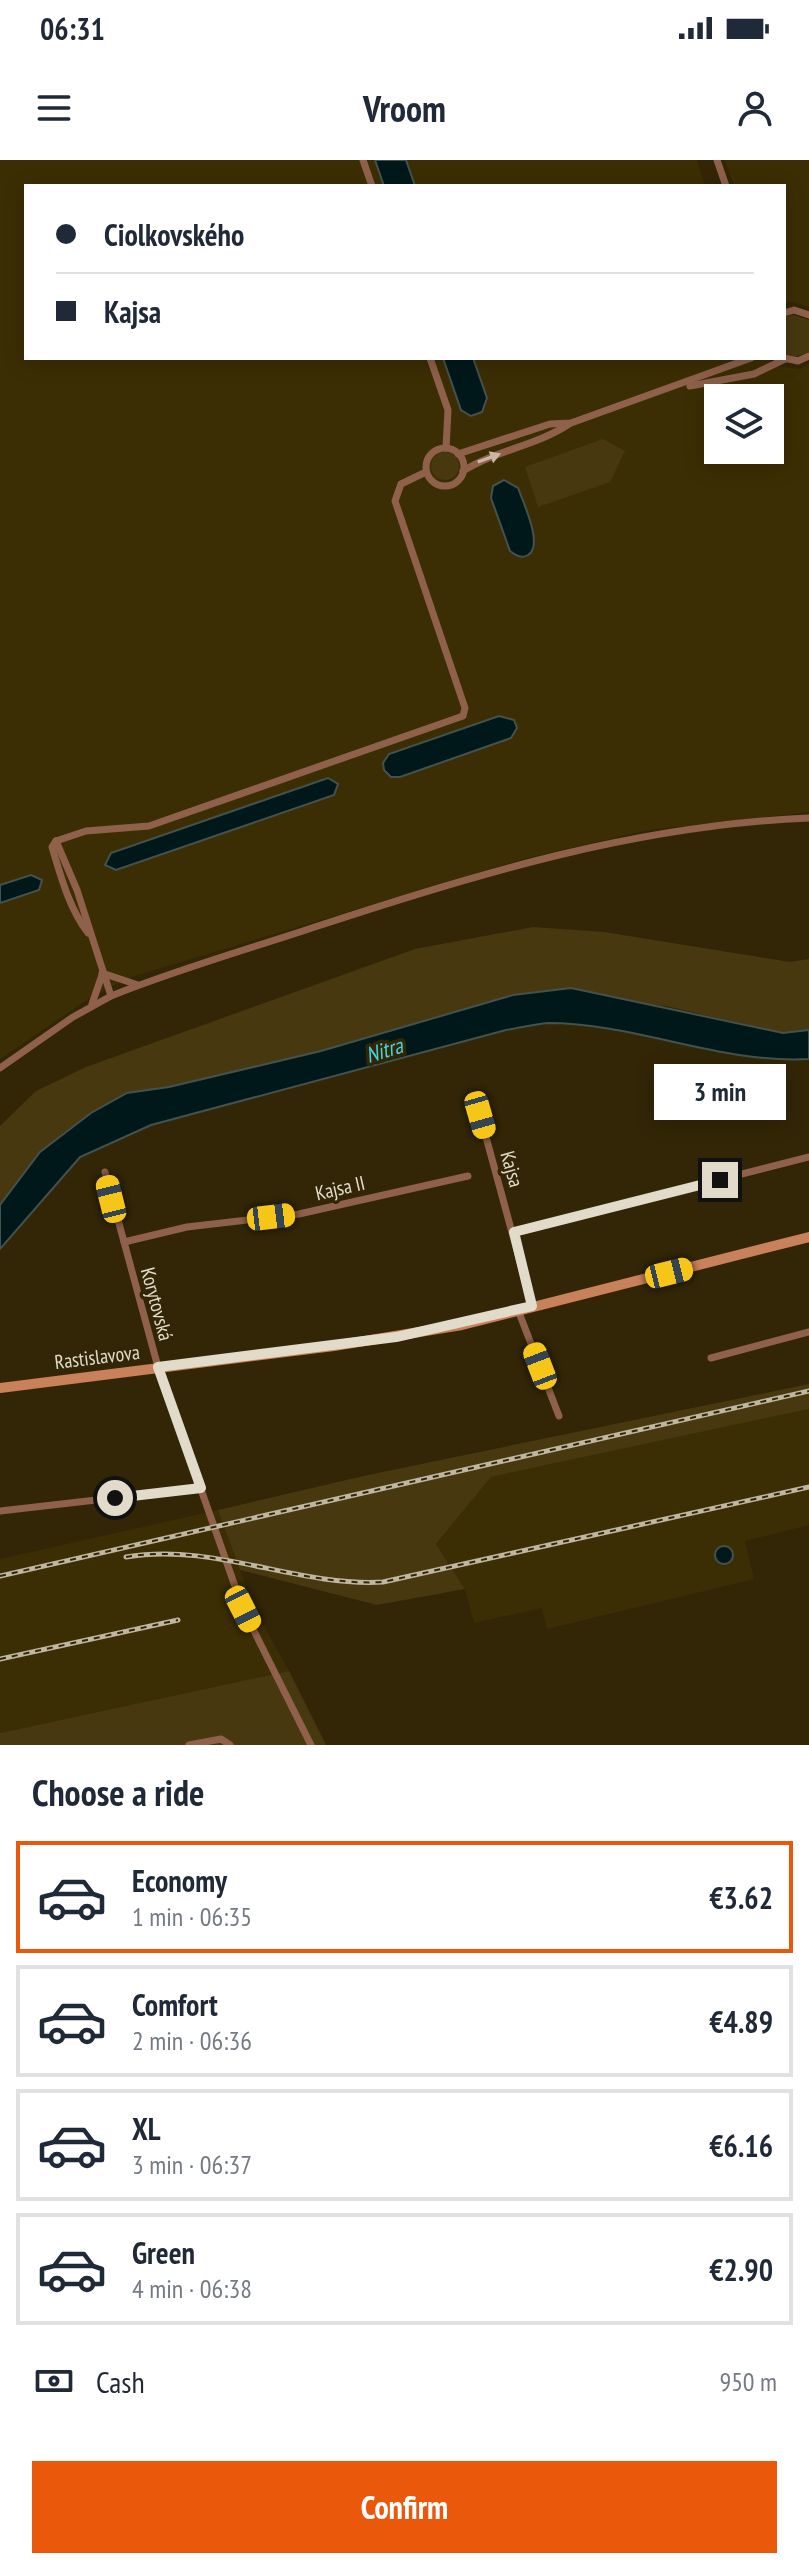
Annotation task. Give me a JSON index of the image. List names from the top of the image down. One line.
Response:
{"streets":{"street":["Kajsa","Kajsa II","Korytovská","Rastislavova"]},"crossings":[["Kajsa","Rastislavova"],["Kajsa II","Korytovská"],["Korytovská","Rastislavova"]],"water":["Nitra"],"page":{"status":"06:31","header":"Vroom","banner":["Ciolkovského","Kajsa"],"bubble":"3 min","heading":"Choose a ride","list":[{"name":"Economy","note":"1 min · 06:35","value":"€3.62"},{"name":"Comfort","note":"2 min · 06:36","value":"€4.89"},{"name":"XL","note":"3 min · 06:37","value":"€6.16"},{"name":"Green","note":"4 min · 06:38","value":"€2.90"}],"pay":["Cash","950 m"],"buttons":"Confirm"}}
